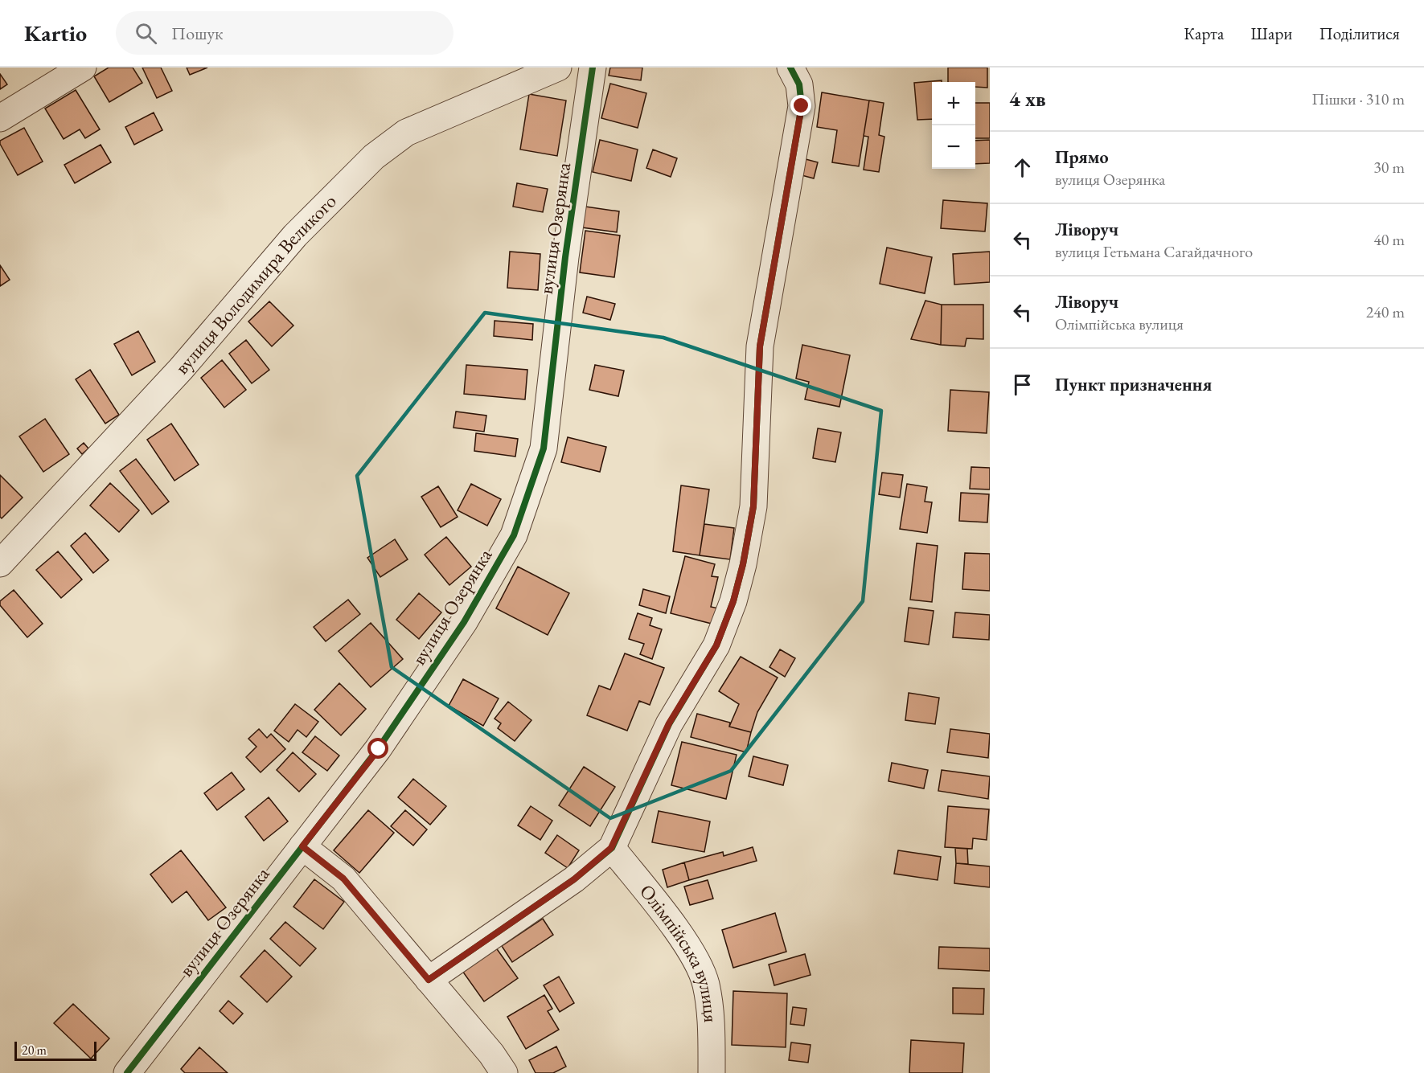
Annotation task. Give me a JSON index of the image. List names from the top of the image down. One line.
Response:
{"streets":{"street":["вулиця Озерянка","вулиця Володимира Великого","Олімпійська вулиця"]},"scale_bar":"20 m","page":{"header":"Kartio","search":"Пошук","nav":["Карта","Шари","Поділитися"],"heading":["4 хв","Пішки · 310 m"],"map_buttons":["+","−"],"list":[["Прямо","вулиця Озерянка","30 m"],["Ліворуч","вулиця Гетьмана Сагайдачного","40 m"],["Ліворуч","Олімпійська вулиця","240 m"],"Пункт призначення"],"scale":"20 m"}}
